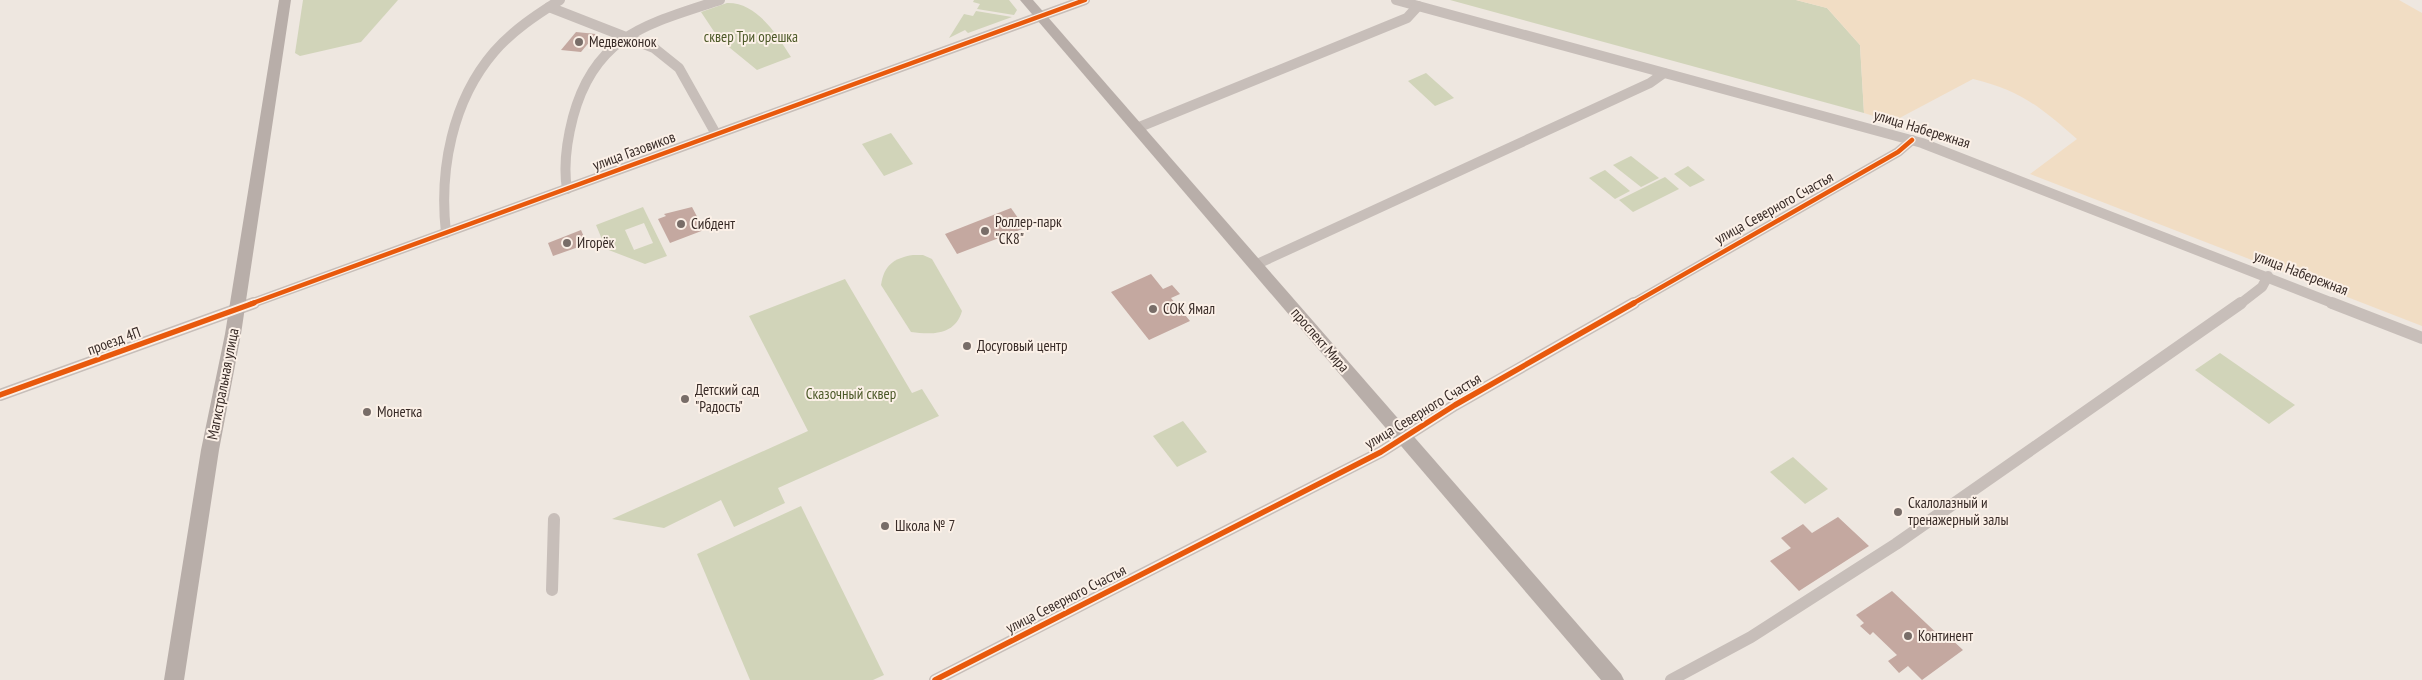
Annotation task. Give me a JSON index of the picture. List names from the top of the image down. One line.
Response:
{"streets":{"main road":["проспект Мира","Магистральная улица"],"street":["улица Набережная","улица Газовиков","улица Северного Счастья","проезд 4П"]},"crossings":[["улица Набережная","улица Северного Счастья"],["улица Газовиков","проспект Мира"],["улица Газовиков","проезд 4П"],["улица Газовиков","Магистральная улица"],["улица Северного Счастья","проспект Мира"],["проезд 4П","Магистральная улица"]],"parks":["сквер Три орешка","Сказочный сквер"],"places":["Медвежонок","Сибдент","Роллер-парк \"СК8\"","Игорёк","СОК Ямал","Досуговый центр","Детский сад \"Радость\"","Монетка","Скалолазный и тренажерный залы","Школа № 7","Континент"]}
